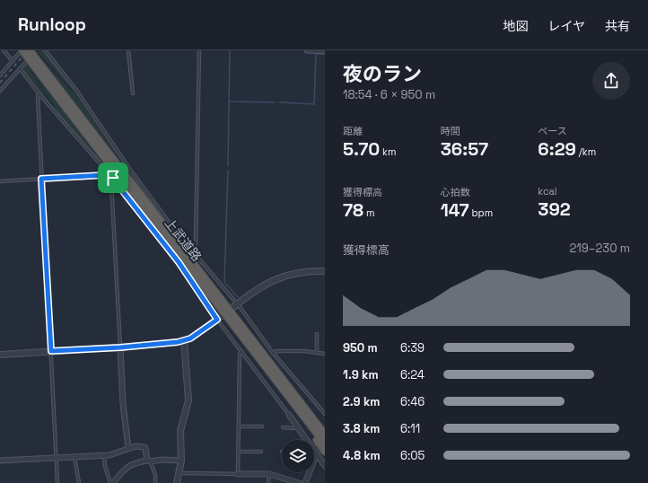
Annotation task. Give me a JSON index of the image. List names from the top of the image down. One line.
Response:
{"streets":{"highway":["上武道路"]},"page":{"header":"Runloop","nav":["地図","レイヤ","共有"],"heading":["夜のラン","18:54 · 6 × 950 m"],"stats":[["距離","5.70 km"],["時間","36:57"],["ペース","6:29 /km"],["獲得標高","78 m"],["心拍数","147 bpm"],["kcal","392"]],"chart":["獲得標高","219–230 m"],"list":[{"name":"950 m","note":"6:39"},{"name":"1.9 km","note":"6:24"},{"name":"2.9 km","note":"6:46"},{"name":"3.8 km","note":"6:11"},{"name":"4.8 km","note":"6:05"}]}}
